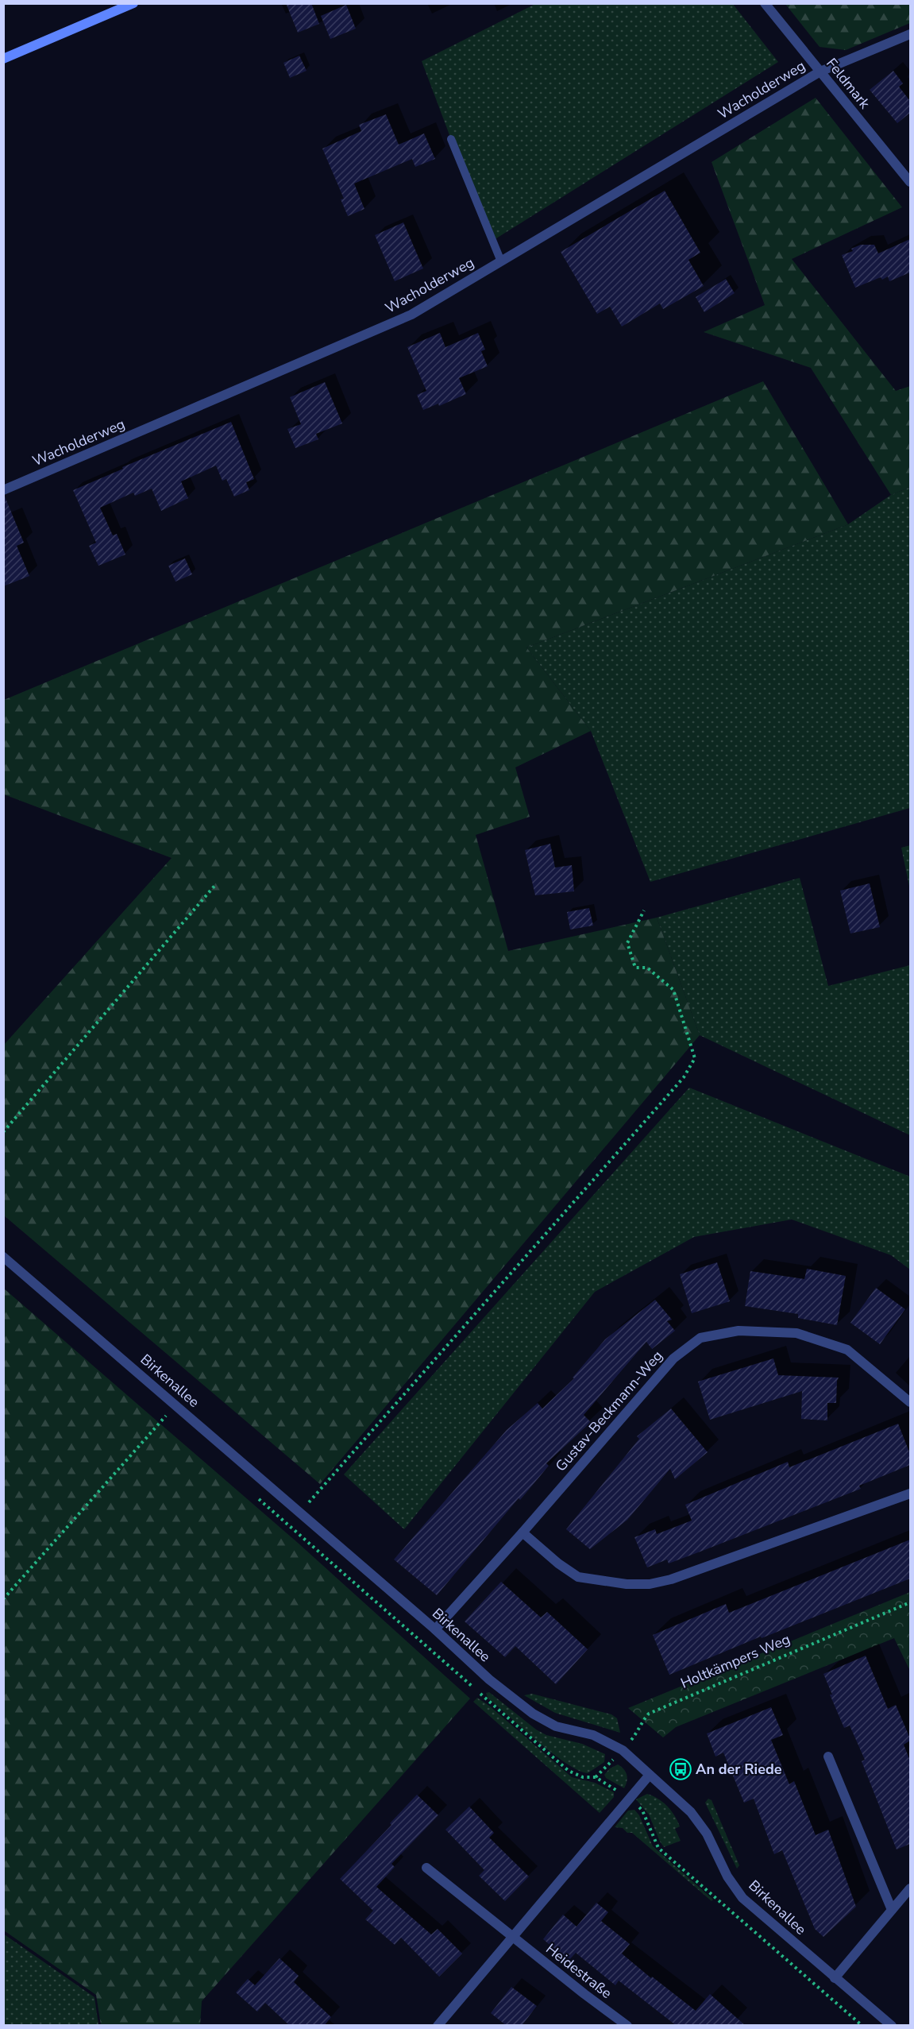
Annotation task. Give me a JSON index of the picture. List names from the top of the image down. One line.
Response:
{"streets":{"street":["Feldmark","Wacholderweg","Birkenallee","Gustav-Beckmann-Weg","Heidestraße"],"path":["Holtkämpers Weg"]},"crossings":[["Feldmark","Wacholderweg"],["Birkenallee","Gustav-Beckmann-Weg"],["Birkenallee","Holtkämpers Weg"]],"places":{"bus stop":["An der Riede"]}}
